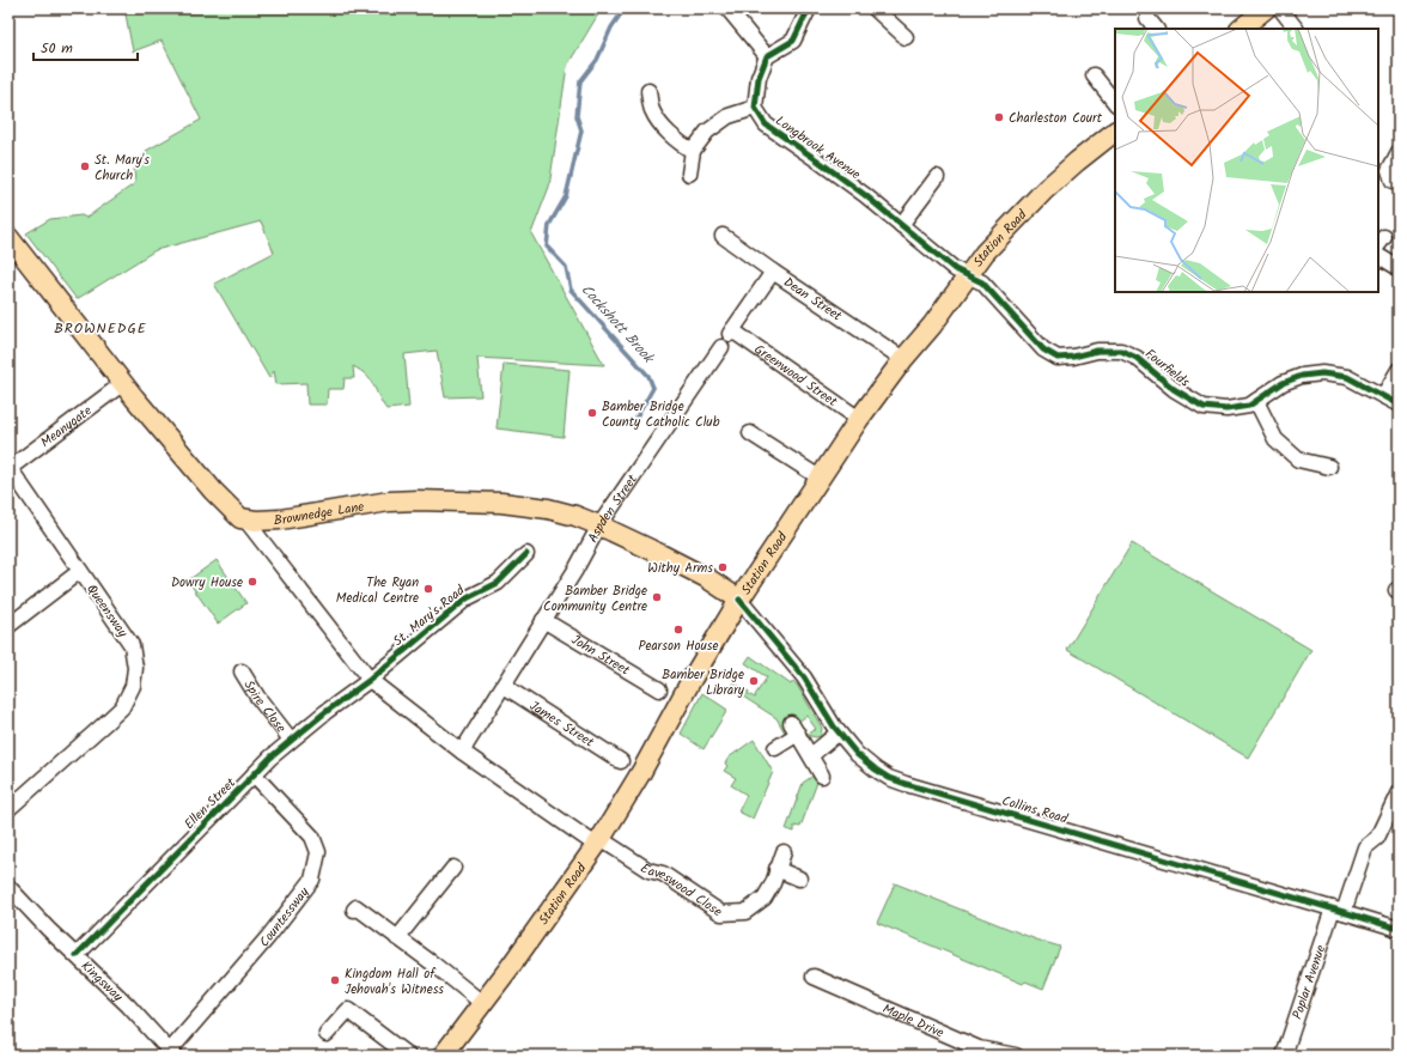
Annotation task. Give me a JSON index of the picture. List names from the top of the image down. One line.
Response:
{"streets":{"main road":["Station Road","Brownedge Lane"],"street":["Longbrook Avenue","Dean Street","Fourfields","Greenwood Street","Meanygate","Aspden Street","Queensway","St. Mary's Road","John Street","Spire Close","James Street","Ellen Street","Collins Road","Eaveswood Close","Countessway","Kingsway","Poplar Avenue","Maple Drive"]},"crossings":[["Longbrook Avenue","Station Road"],["Longbrook Avenue","Fourfields"],["Station Road","Dean Street"],["Station Road","Fourfields"],["Station Road","Greenwood Street"],["Station Road","Brownedge Lane"],["Station Road","Collins Road"],["Station Road","Eaveswood Close"],["Dean Street","Greenwood Street"],["Meanygate","Queensway"],["Aspden Street","Brownedge Lane"],["Aspden Street","John Street"],["Aspden Street","James Street"],["Brownedge Lane","Collins Road"],["St. Mary's Road","Ellen Street"],["Spire Close","Ellen Street"],["Ellen Street","Countessway"],["Ellen Street","Kingsway"],["Collins Road","Poplar Avenue"],["Countessway","Kingsway"]],"districts":["BROWNEDGE"],"water":["Cockshott Brook"],"places":["Charleston Court","St. Mary's Church","Bamber Bridge County Catholic Club","Withy Arms","Dowry House","The Ryan Medical Centre","Bamber Bridge Community Centre","Pearson House","Bamber Bridge Library","Kingdom Hall of Jehovah's Witness"],"scale_bar":"50 m"}
